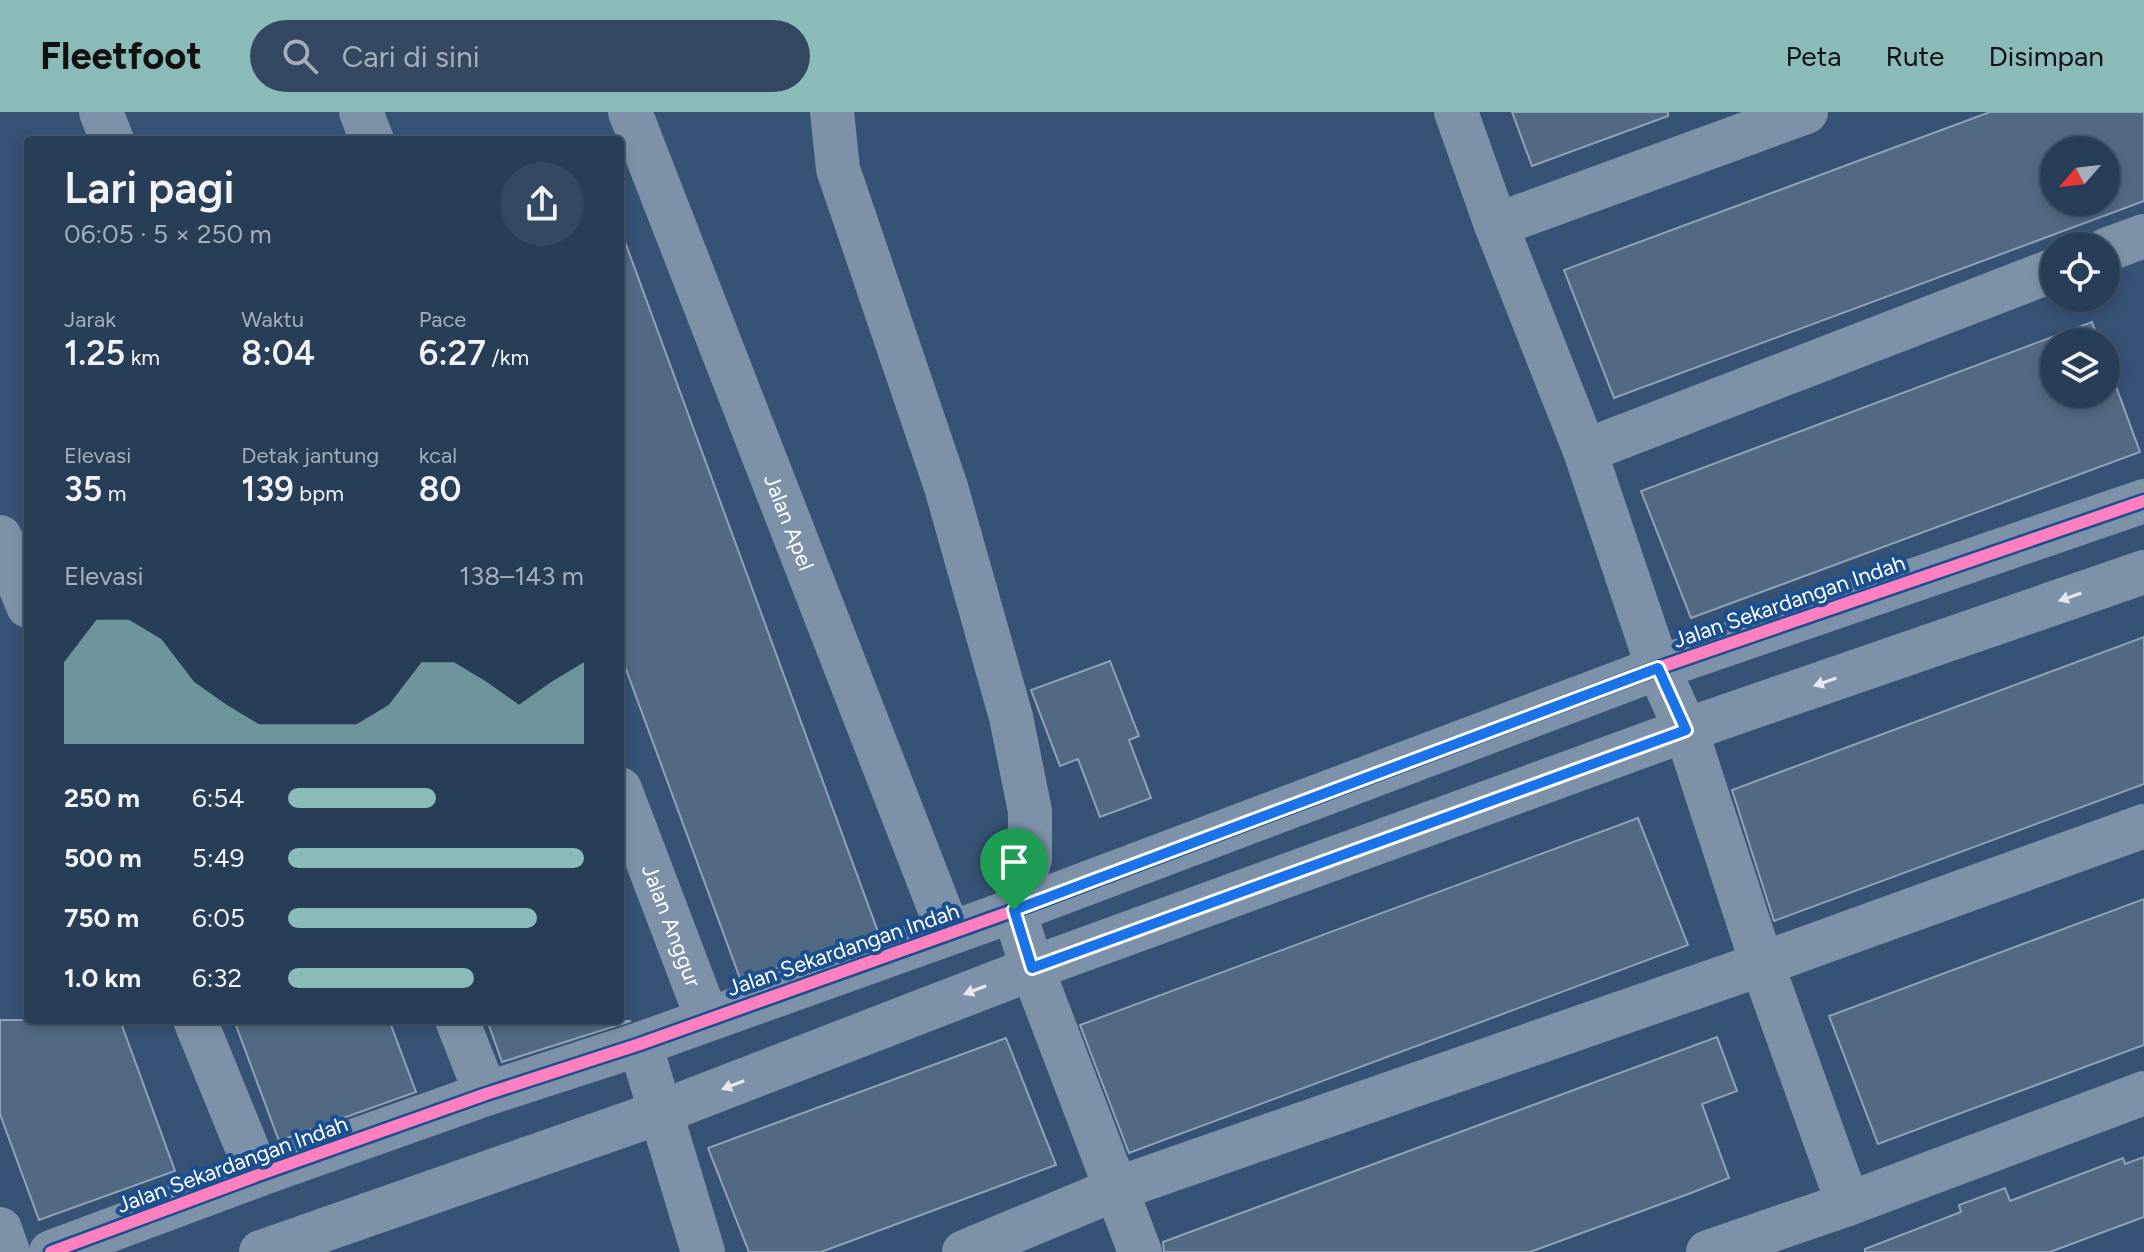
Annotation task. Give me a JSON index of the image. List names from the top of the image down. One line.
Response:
{"streets":{"street":["Jalan Apel","Jalan Sekardangan Indah","Jalan Anggur"]},"crossings":[["Jalan Apel","Jalan Sekardangan Indah"],["Jalan Sekardangan Indah","Jalan Anggur"]],"north":"bottom left","page":{"header":"Fleetfoot","search":"Cari di sini","nav":["Peta","Rute","Disimpan"],"heading":["Lari pagi","06:05 · 5 × 250 m"],"stats":[["Jarak","1.25 km"],["Waktu","8:04"],["Pace","6:27 /km"],["Elevasi","35 m"],["Detak jantung","139 bpm"],["kcal","80"]],"chart":["Elevasi","138–143 m"],"list":[{"name":"250 m","note":"6:54"},{"name":"500 m","note":"5:49"},{"name":"750 m","note":"6:05"},{"name":"1.0 km","note":"6:32"}]}}
